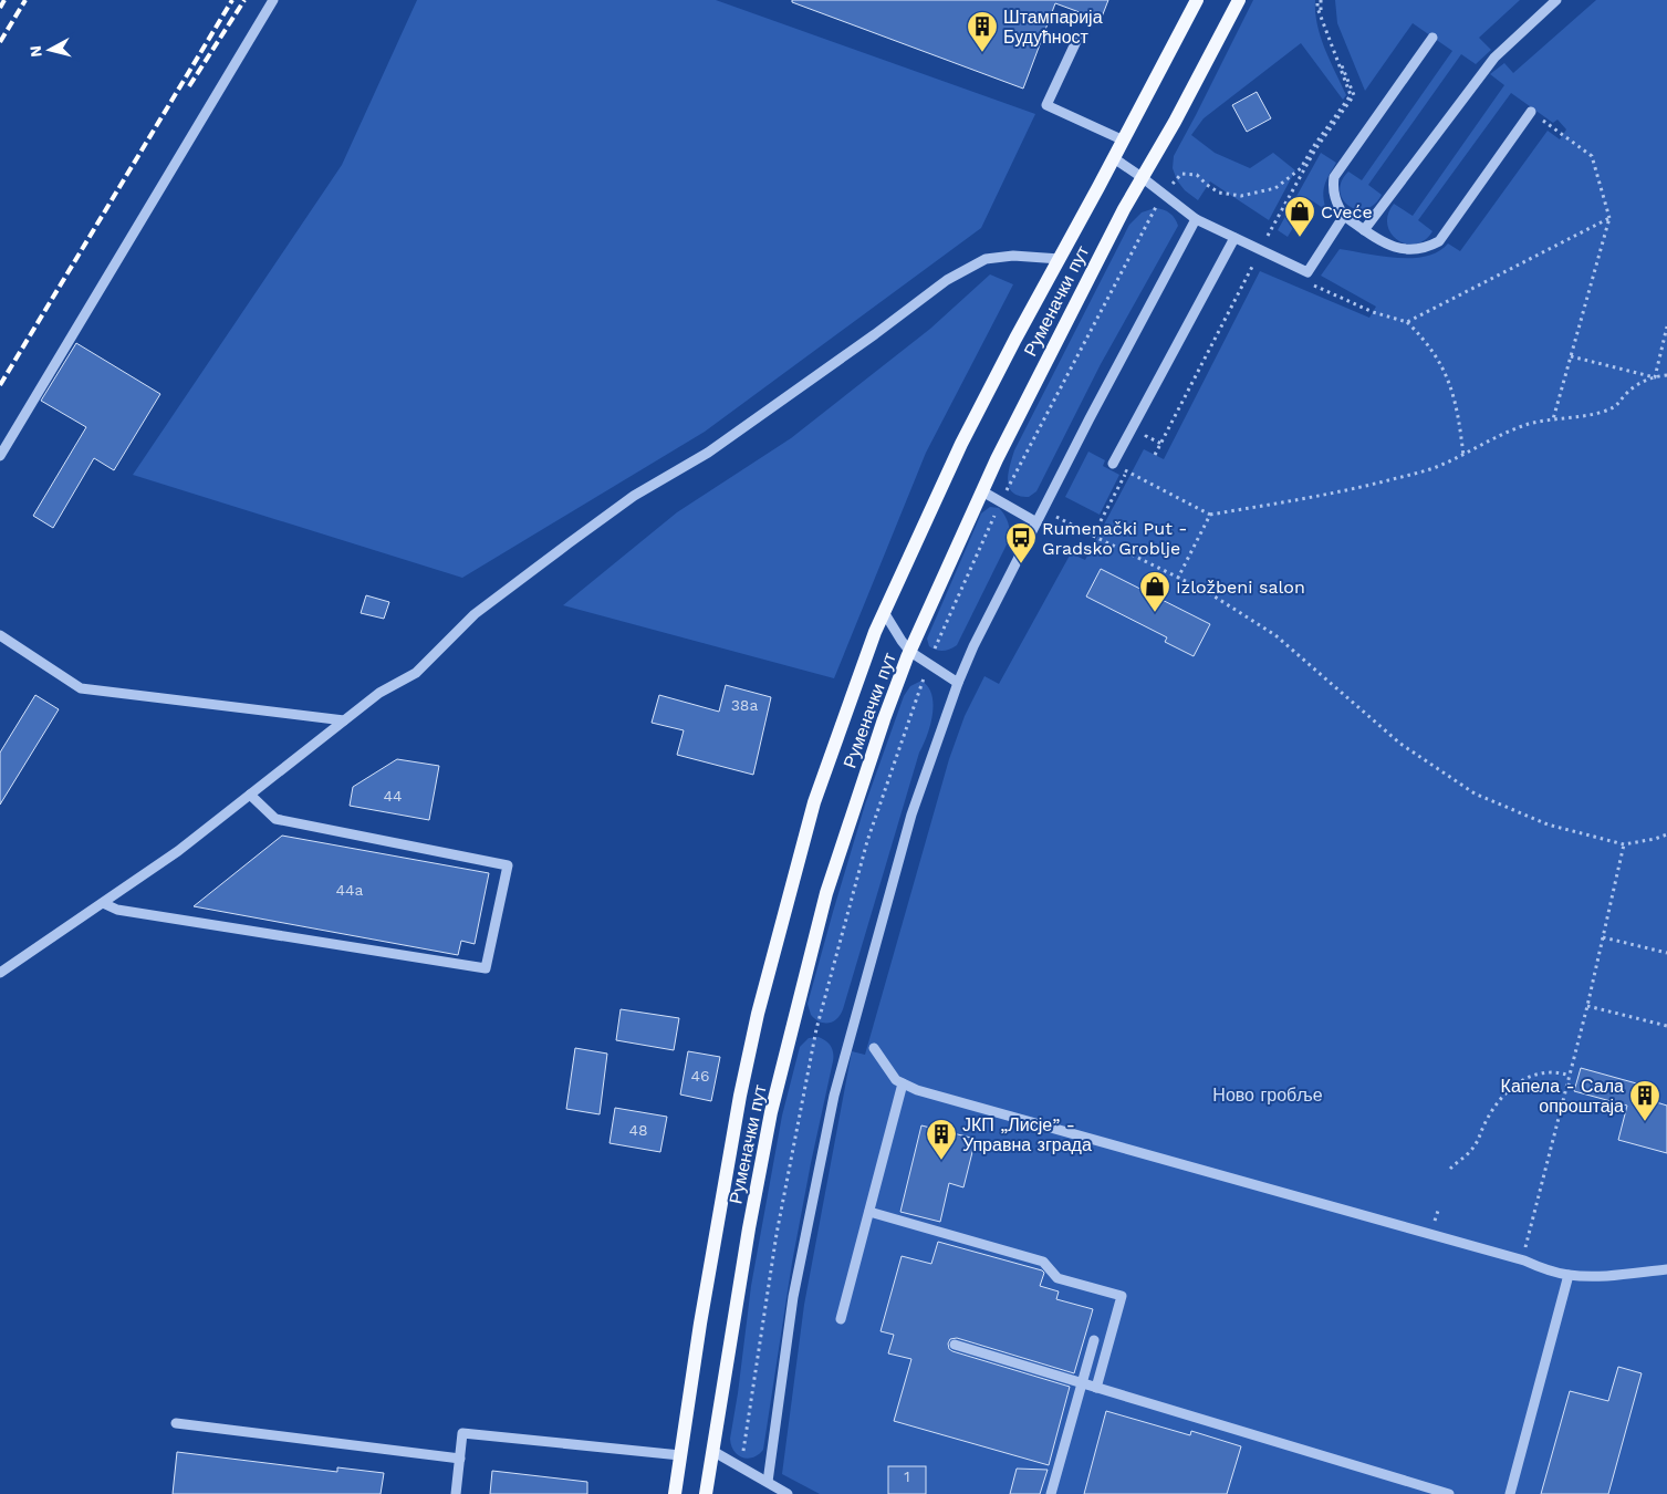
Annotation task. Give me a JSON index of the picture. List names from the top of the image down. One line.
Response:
{"streets":{"main road":["Руменачки пут"]},"parks":["Ново гробље"],"places":{"building":["Штампарија Будућност","Капела - Сала опроштаја","ЈКП „Лисје” - Управна зграда"],"shop":["Cveće","Izložbeni salon"],"bus stop":["Rumenački Put - Gradsko Groblje"]},"house_numbers":["38a","44","44a","46","48","1"],"north":"left"}
